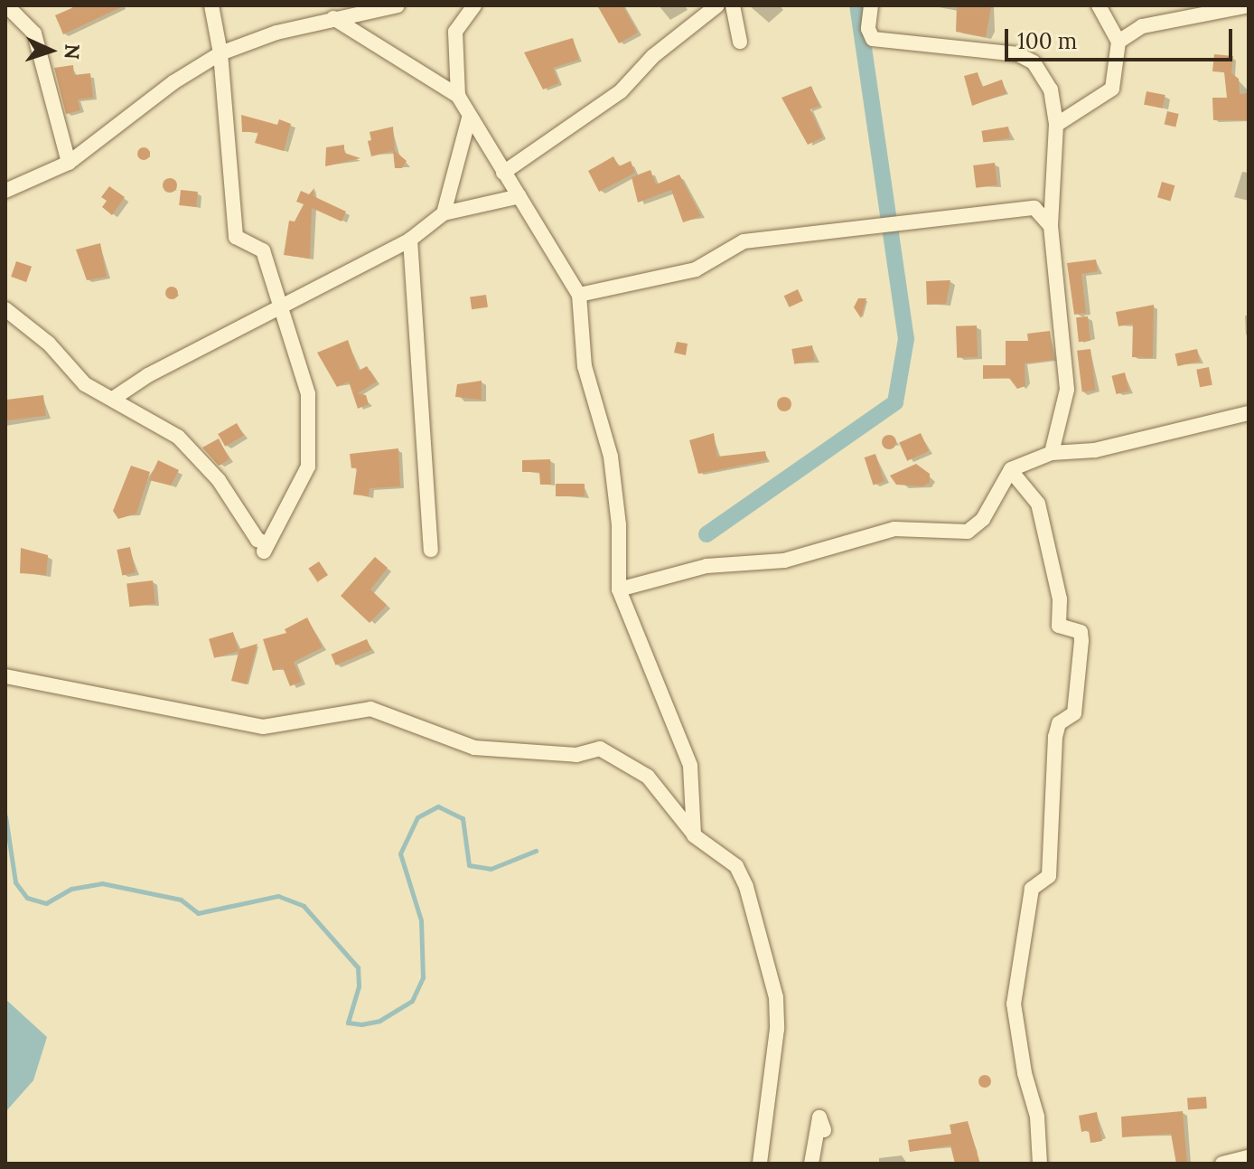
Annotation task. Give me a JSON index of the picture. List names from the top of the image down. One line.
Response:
{"scale_bar":"100 m","north":"right"}
